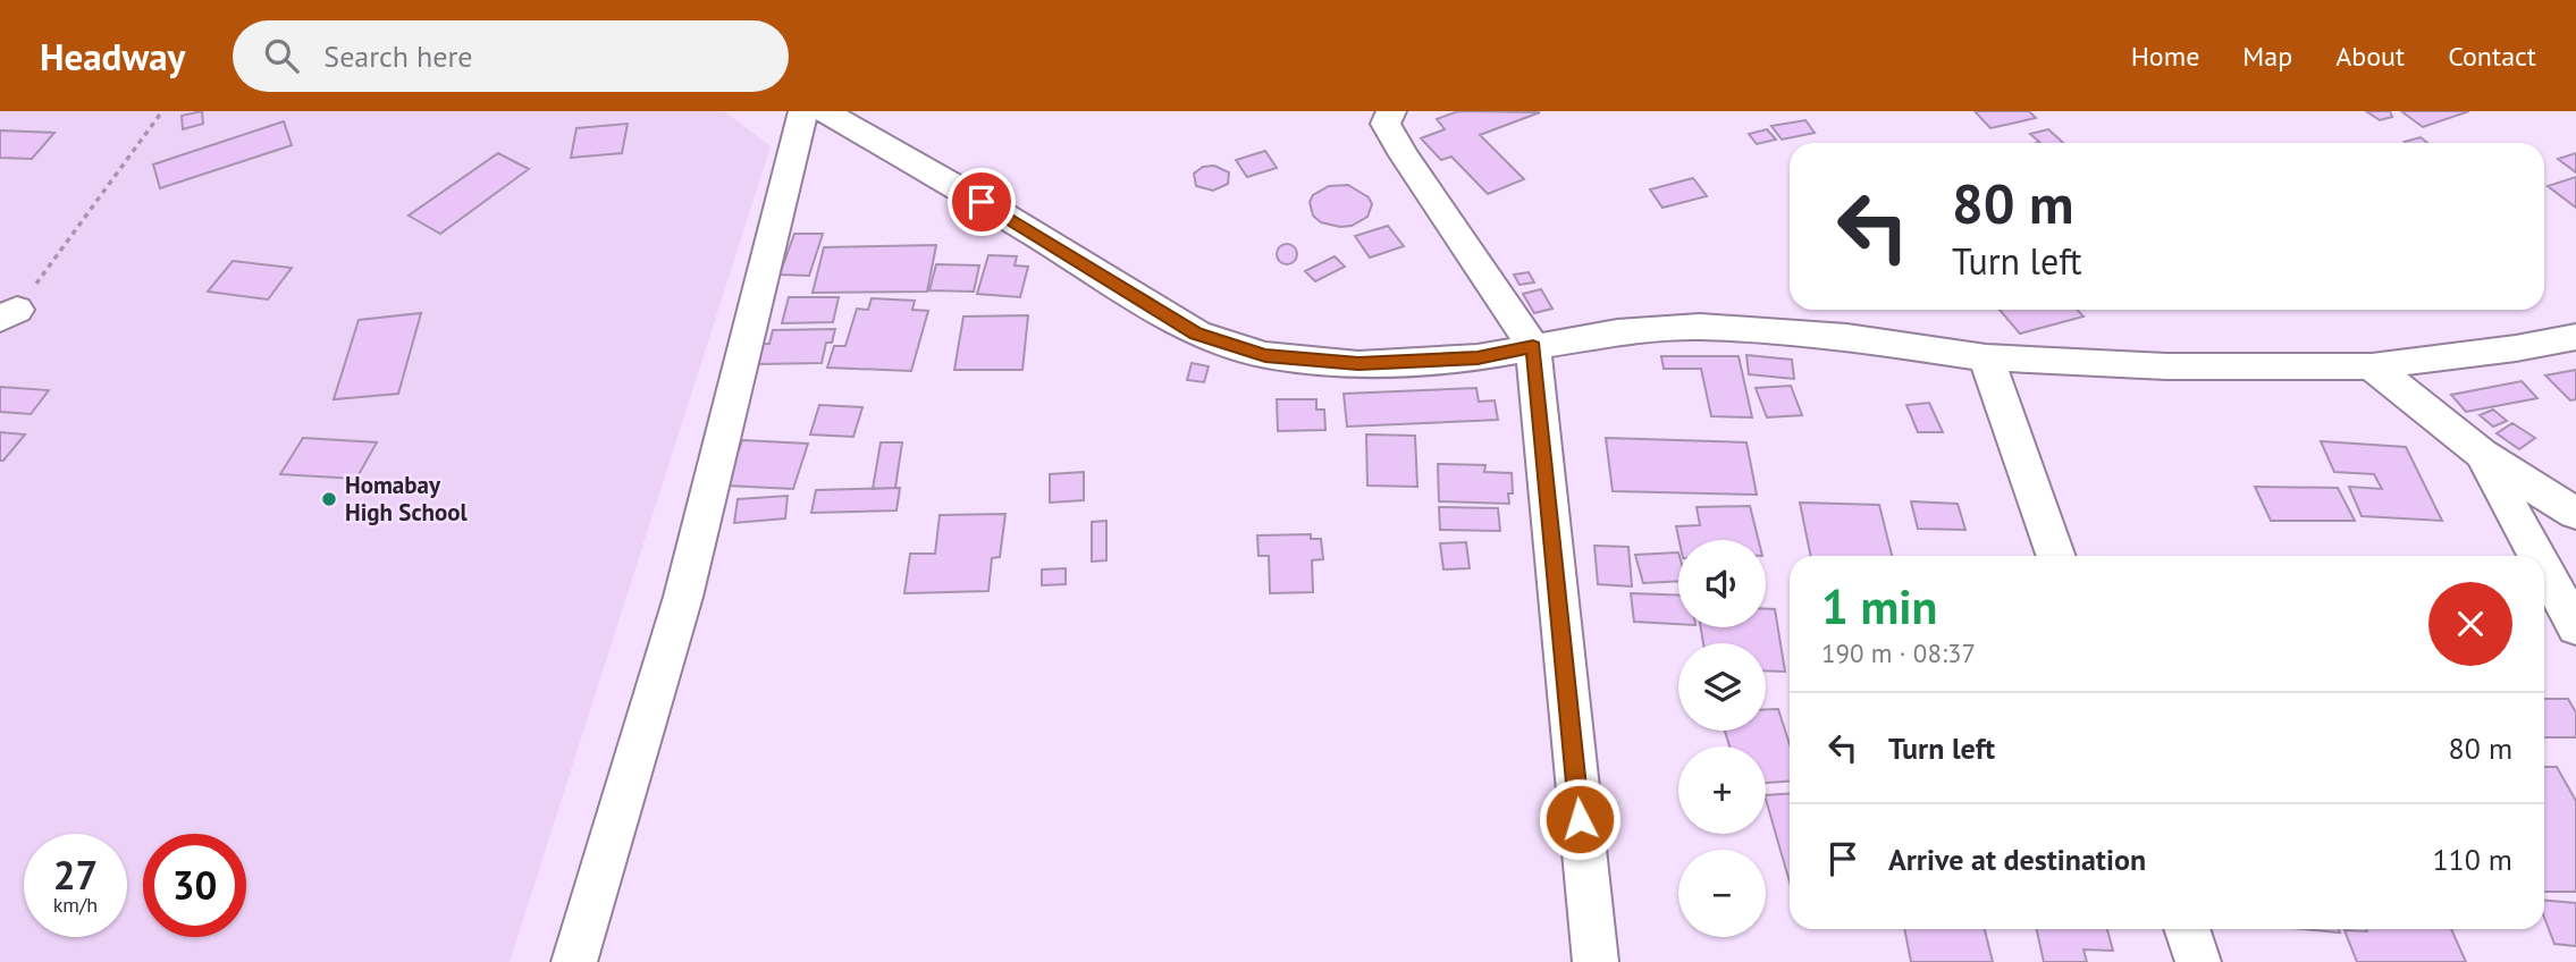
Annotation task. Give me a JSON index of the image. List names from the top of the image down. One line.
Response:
{"places":["Homabay High School"],"page":{"header":"Headway","search":"Search here","nav":["Home","Map","About","Contact"],"turn":["80 m","Turn left"],"map_buttons":["+","−"],"heading":["1 min","190 m · 08:37"],"list":[{"name":"Turn left","value":"80 m"},{"name":"Arrive at destination","value":"110 m"}],"speed":"27 km/h","limit":"30"}}
